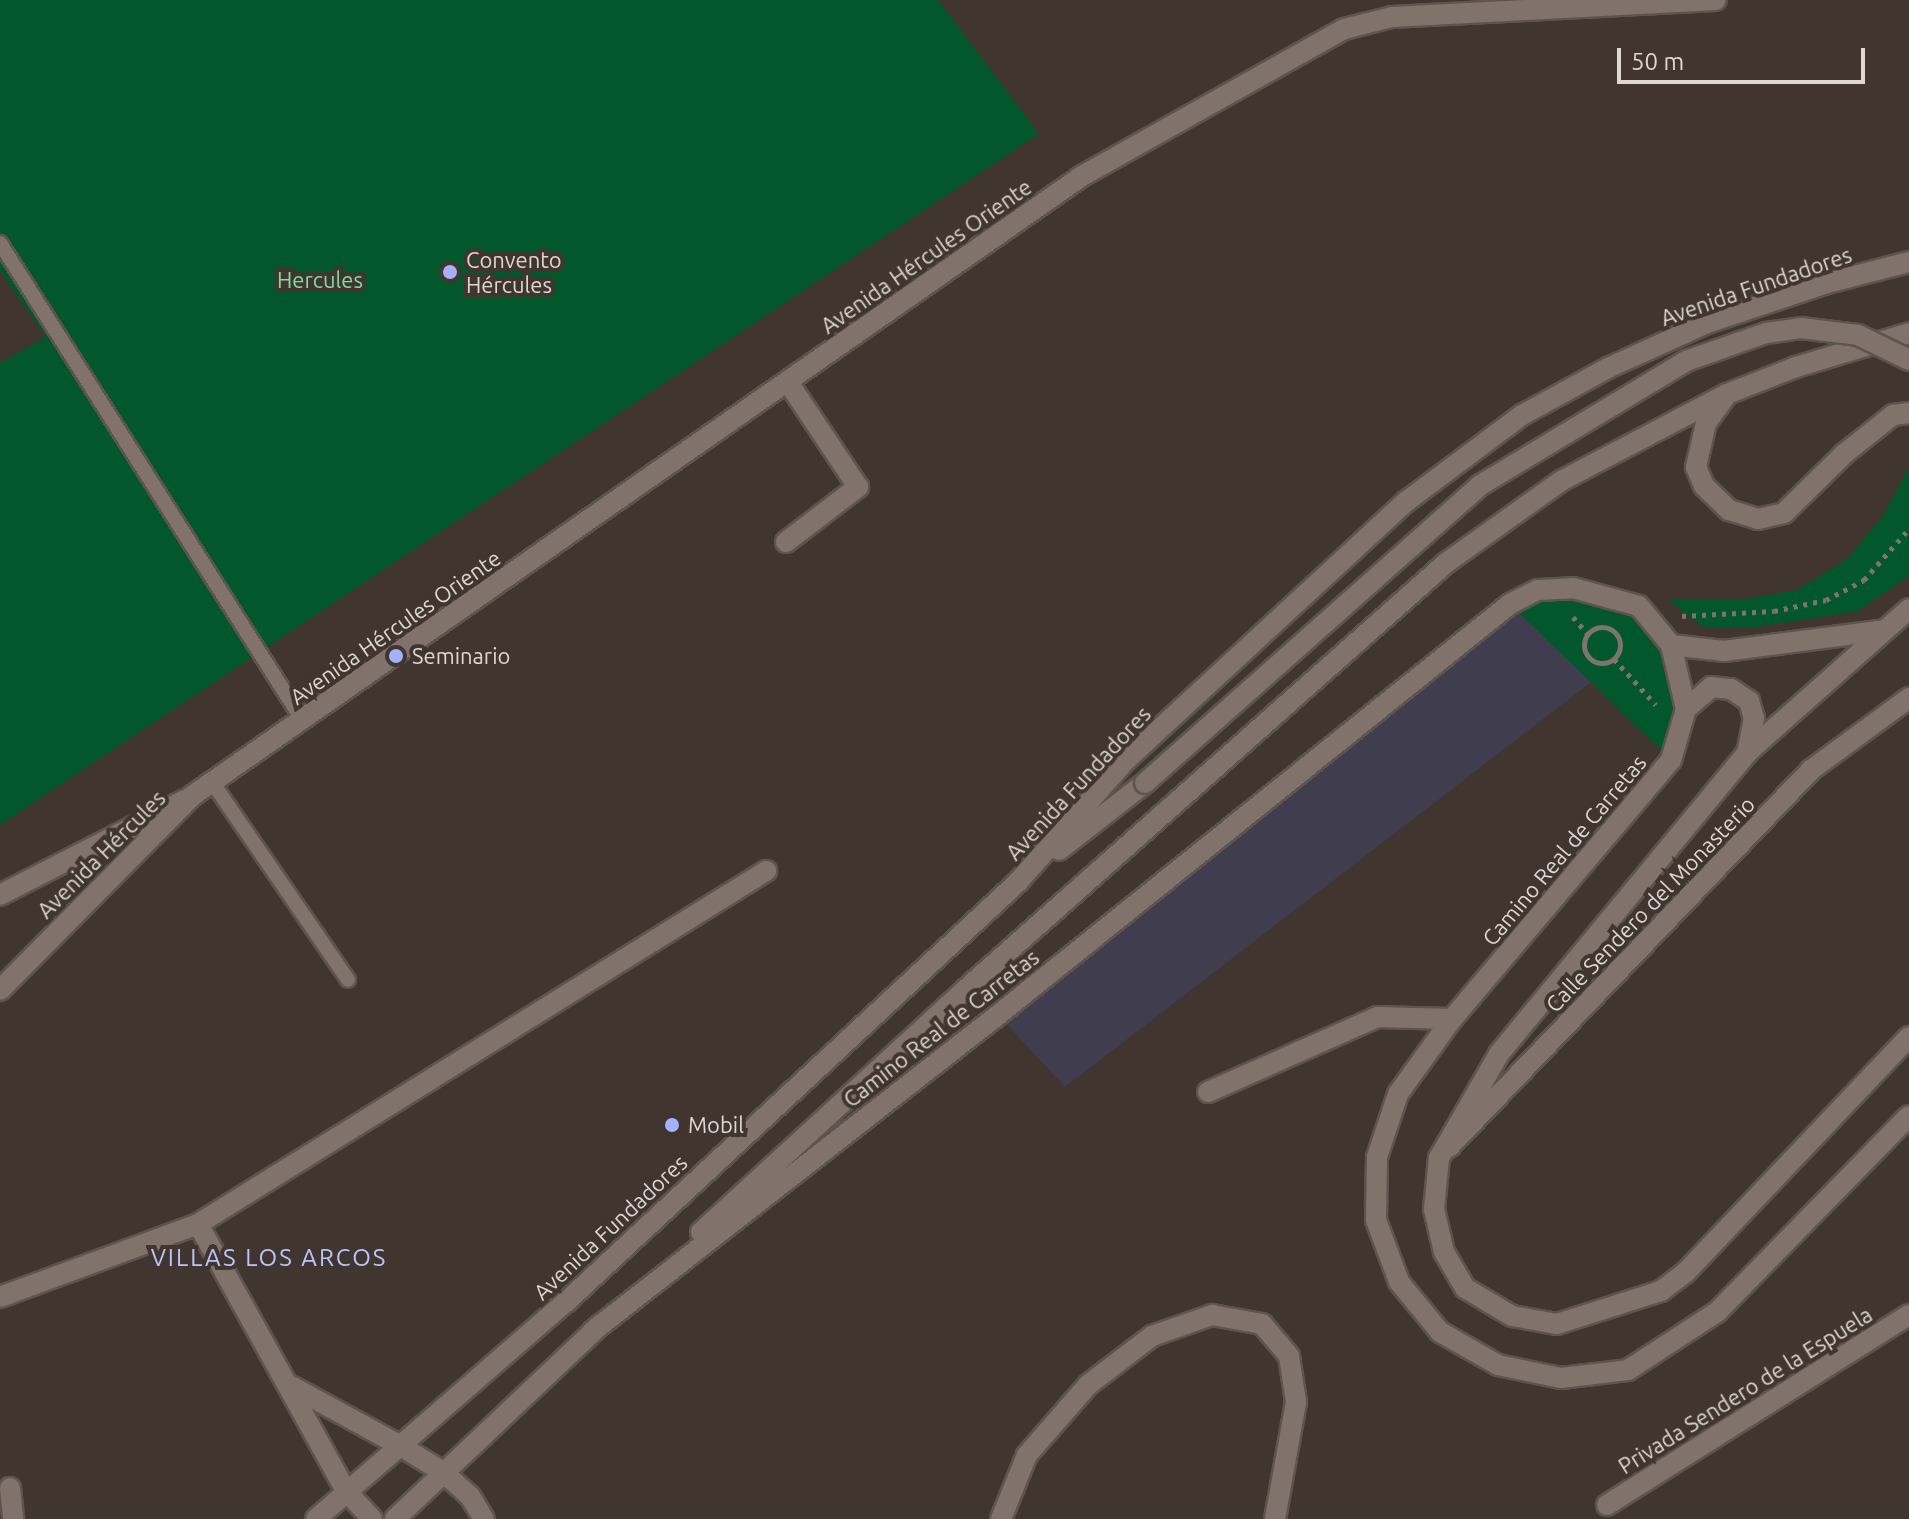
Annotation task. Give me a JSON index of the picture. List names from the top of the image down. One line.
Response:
{"streets":{"street":["Avenida Hércules Oriente","Avenida Fundadores","Camino Real de Carretas","Avenida Hércules","Calle Sendero del Monasterio","Privada Sendero de la Espuela"]},"crossings":[["Avenida Hércules Oriente","Avenida Hércules"]],"districts":["VILLAS LOS ARCOS"],"parks":["Hercules"],"places":["Convento Hércules","Seminario","Mobil"],"scale_bar":"50 m"}
